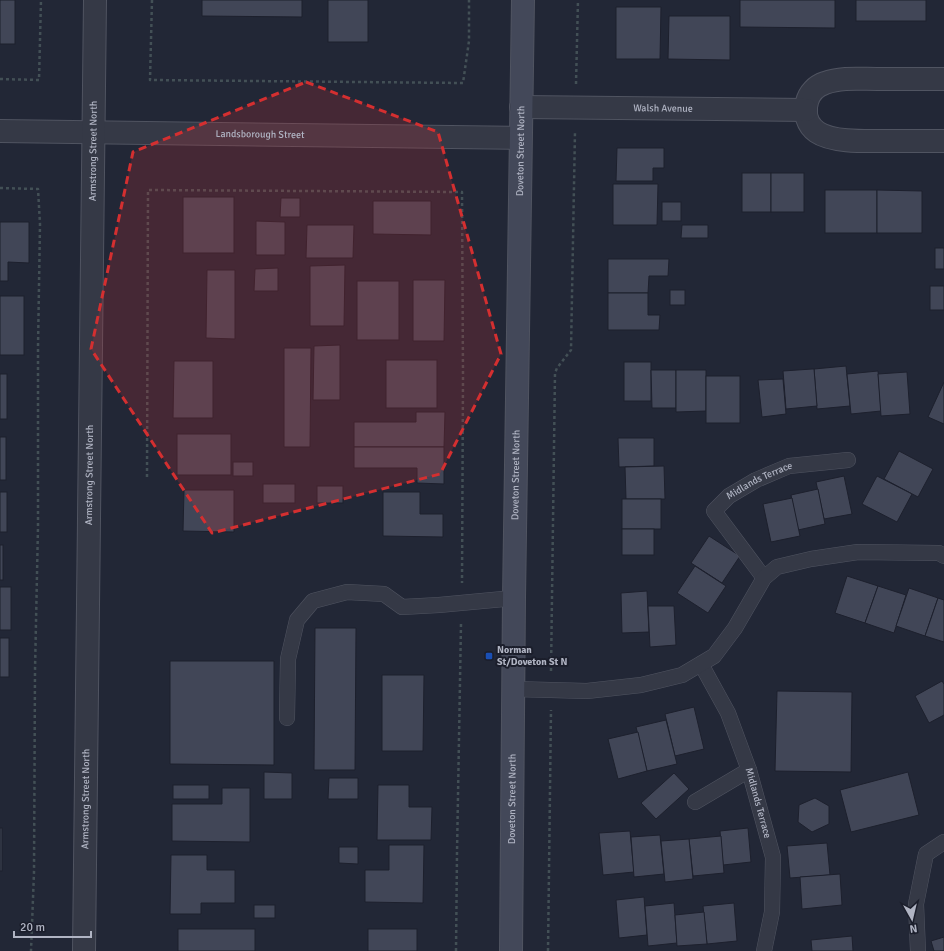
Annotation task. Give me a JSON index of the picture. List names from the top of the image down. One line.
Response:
{"streets":{"main road":["Doveton Street North"],"street":["Walsh Avenue","Landsborough Street","Armstrong Street North"],"lane":["Midlands Terrace"]},"crossings":[["Walsh Avenue","Doveton Street North"],["Landsborough Street","Armstrong Street North"],["Landsborough Street","Doveton Street North"]],"places":{"transit":["Norman St/Doveton St N"]},"scale_bar":"20 m","north":"bottom"}
